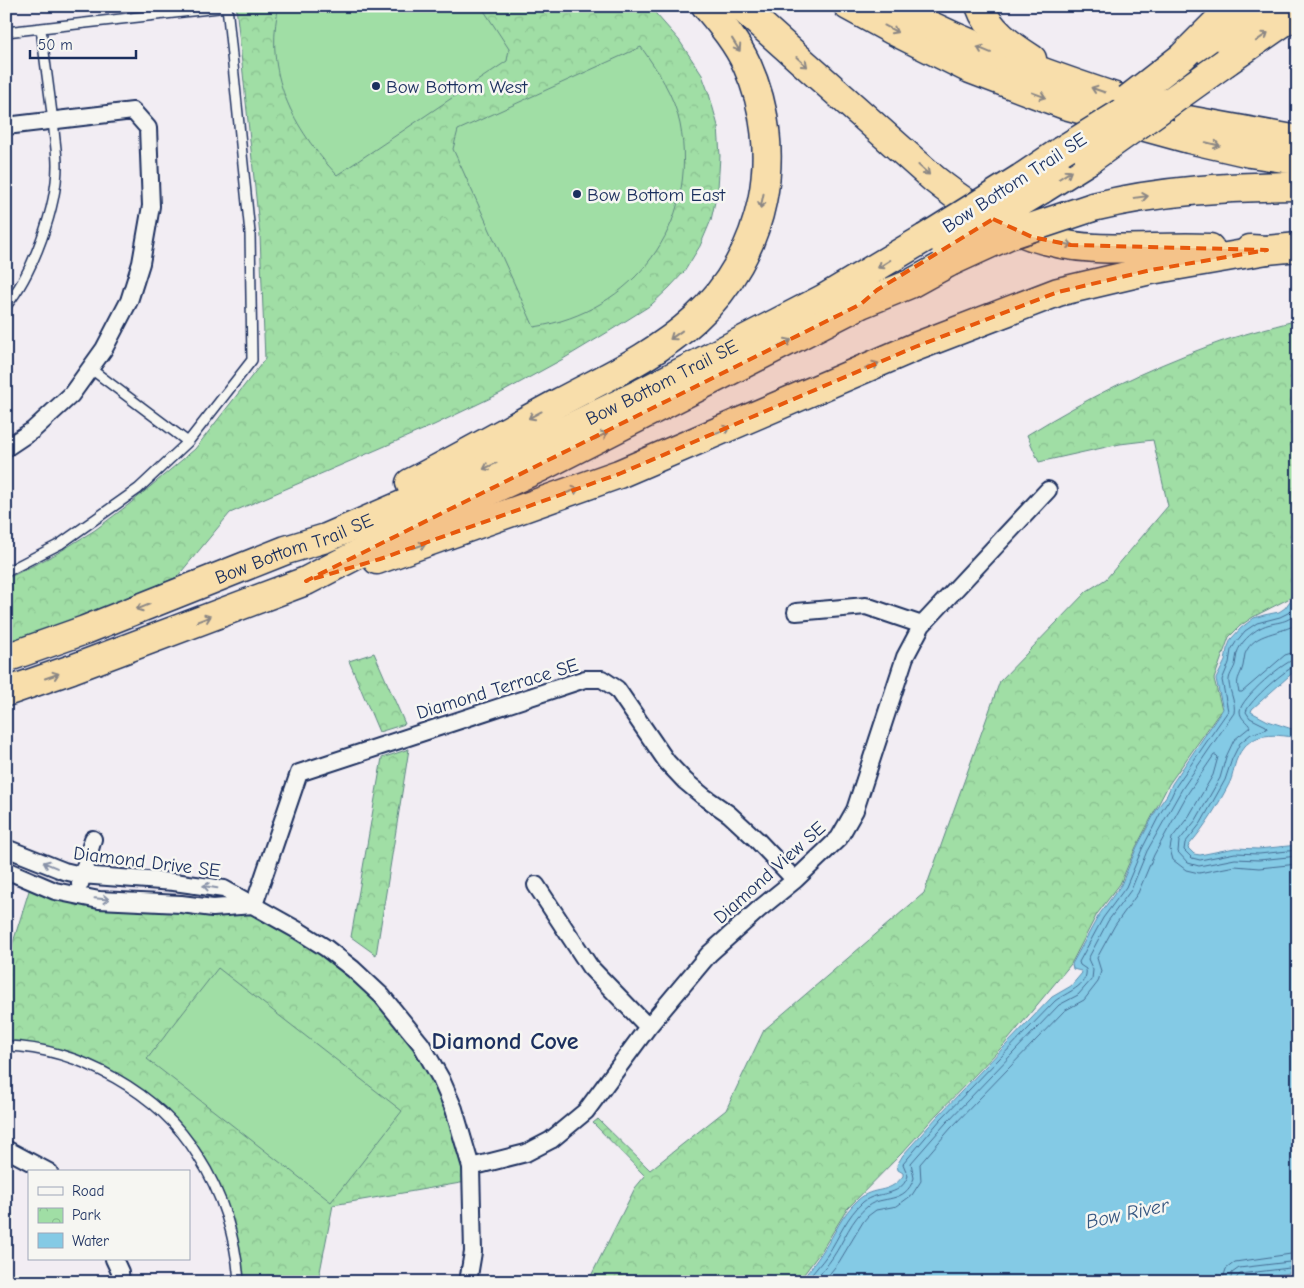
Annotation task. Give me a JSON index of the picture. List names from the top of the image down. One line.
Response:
{"streets":{"highway":["Bow Bottom Trail SE"],"street":["Diamond Terrace SE","Diamond Drive SE","Diamond View SE"]},"crossings":[["Diamond Terrace SE","Diamond Drive SE"],["Diamond Terrace SE","Diamond View SE"],["Diamond Drive SE","Diamond View SE"]],"districts":["Diamond Cove"],"water":["Bow River"],"places":["Bow Bottom West","Bow Bottom East"],"legend":["Road","Park","Water"],"scale_bar":"50 m"}
